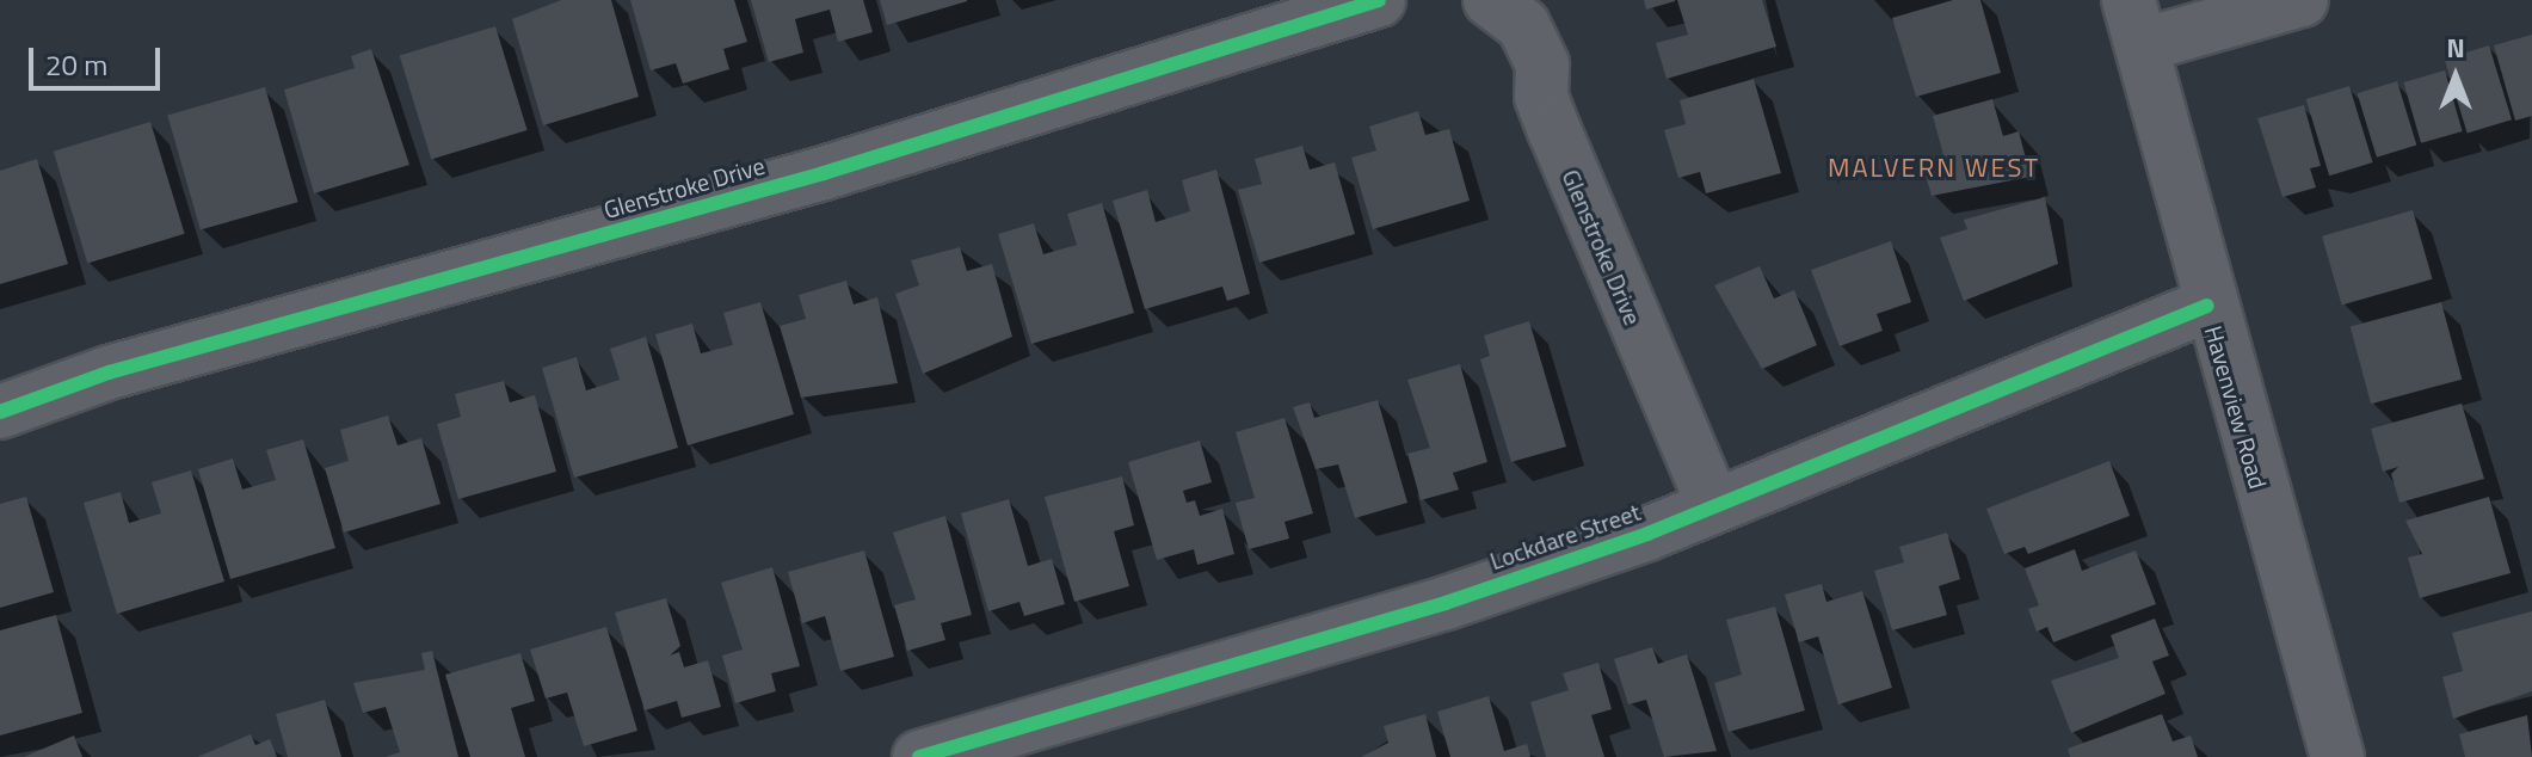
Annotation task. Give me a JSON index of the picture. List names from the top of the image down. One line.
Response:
{"streets":{"street":["Glenstroke Drive","Havenview Road","Lockdare Street"]},"crossings":[["Glenstroke Drive","Lockdare Street"],["Havenview Road","Lockdare Street"]],"districts":["MALVERN WEST"],"scale_bar":"20 m","north":"top"}
